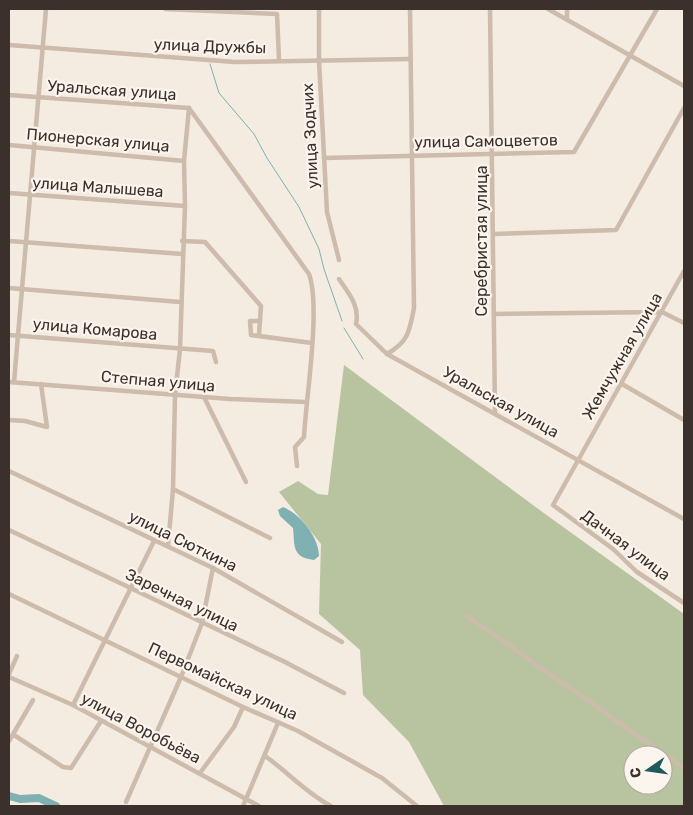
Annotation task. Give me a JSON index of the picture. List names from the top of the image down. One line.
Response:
{"streets":{"street":["улица Дружбы","Уральская улица","улица Зодчих","Пионерская улица","улица Самоцветов","улица Малышева","Серебристая улица","улица Комарова","Жемчужная улица","Степная улица","улица Сюткина","Дачная улица","Заречная улица","Первомайская улица","улица Воробьёва"]},"crossings":[["улица Дружбы","улица Зодчих"],["Уральская улица","Серебристая улица"],["Уральская улица","Жемчужная улица"],["улица Зодчих","улица Самоцветов"],["улица Самоцветов","Серебристая улица"],["Жемчужная улица","Дачная улица"]],"north":"left"}
